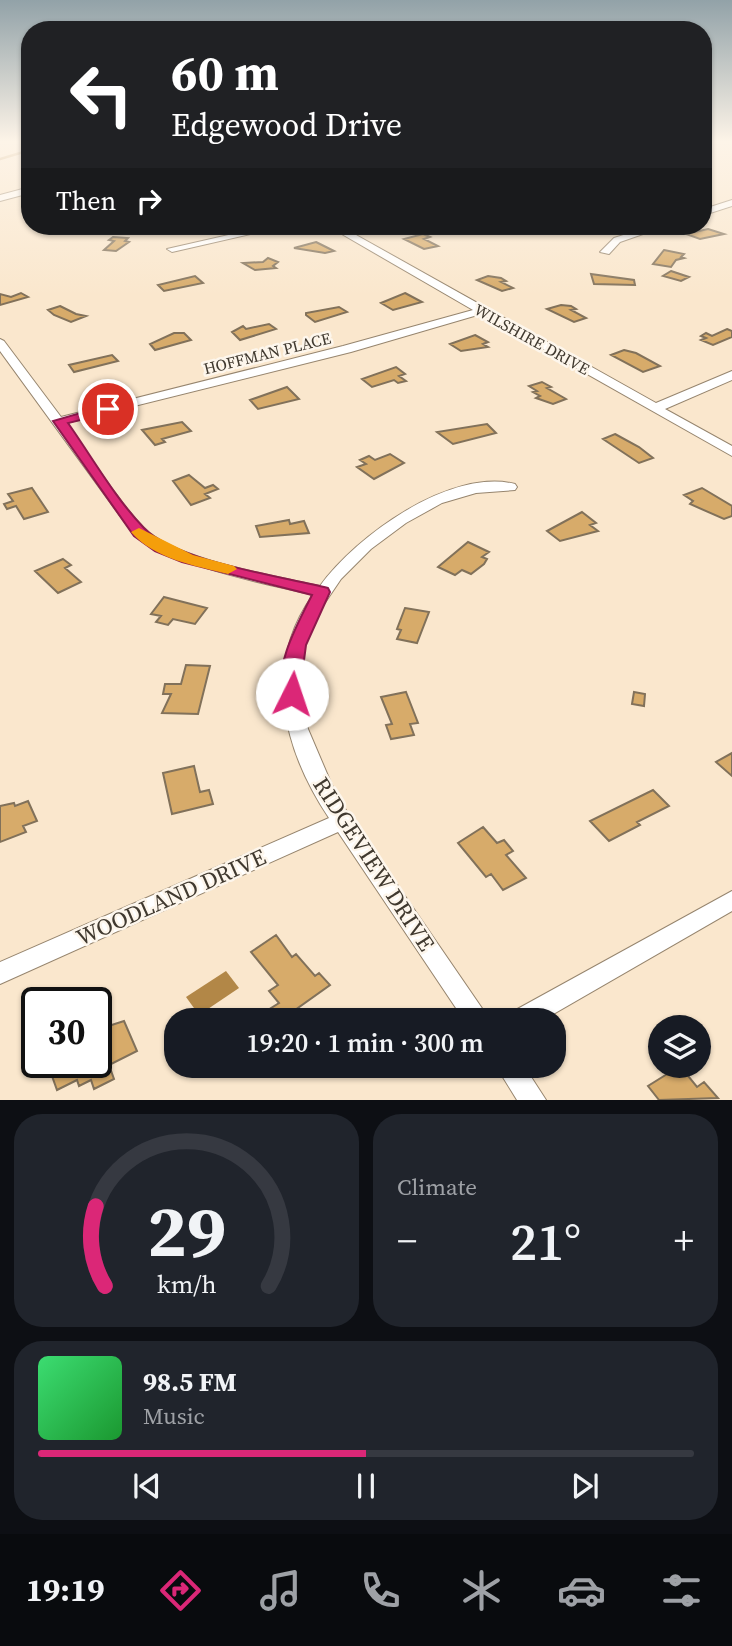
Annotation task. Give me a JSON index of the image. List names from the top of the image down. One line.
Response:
{"streets":{"street":["WILSHIRE DRIVE","HOFFMAN PLACE","RIDGEVIEW DRIVE","WOODLAND DRIVE"]},"crossings":[["WILSHIRE DRIVE","HOFFMAN PLACE"],["RIDGEVIEW DRIVE","WOODLAND DRIVE"]],"page":{"turn":["60 m","Edgewood Drive"],"then":"Then","limit":"30","trip":"19:20 · 1 min · 300 m","tile":"Climate","heat":["−","21°","+"],"song":["98.5 FM","Music"],"tabs":"19:19","gauge":["29","km/h"]}}
